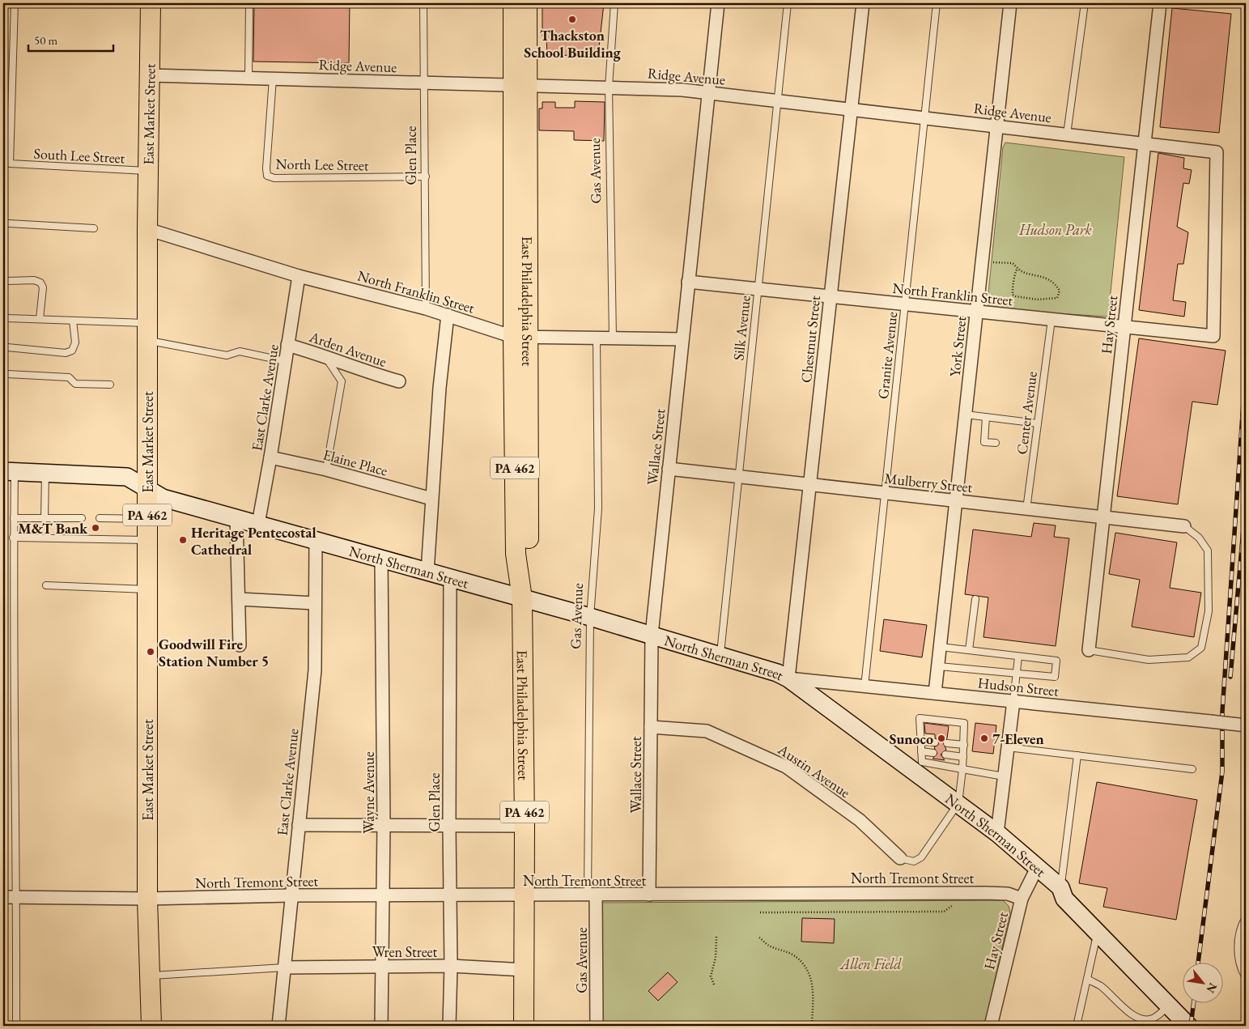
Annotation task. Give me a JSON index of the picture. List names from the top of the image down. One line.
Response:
{"streets":{"main road":["East Market Street","East Philadelphia Street","PA 462","North Sherman Street"],"street":["Ridge Avenue","Glen Place","Gas Avenue","North Franklin Street","Hay Street","Chestnut Street","York Street","Arden Avenue","East Clarke Avenue","Wallace Street","Elaine Place","Mulberry Street","Hudson Street","Austin Avenue","Wayne Avenue","North Tremont Street","Wren Street"],"lane":["South Lee Street","North Lee Street","Silk Avenue","Granite Avenue","Center Avenue"]},"crossings":[["Ridge Avenue","East Market Street"],["Ridge Avenue","Glen Place"],["Ridge Avenue","North Lee Street"],["Ridge Avenue","Gas Avenue"],["Ridge Avenue","North Franklin Street"],["Ridge Avenue","East Philadelphia Street"],["Ridge Avenue","Hay Street"],["Ridge Avenue","Silk Avenue"],["Ridge Avenue","Chestnut Street"],["Ridge Avenue","York Street"],["Ridge Avenue","Granite Avenue"],["Ridge Avenue","Wallace Street"],["East Market Street","South Lee Street"],["East Market Street","North Franklin Street"],["East Market Street","North Sherman Street"],["East Market Street","North Tremont Street"],["Glen Place","North Lee Street"],["Glen Place","North Franklin Street"],["Glen Place","North Sherman Street"],["Glen Place","North Tremont Street"],["Glen Place","Wren Street"],["Gas Avenue","North Franklin Street"],["Gas Avenue","North Sherman Street"],["Gas Avenue","North Tremont Street"],["North Franklin Street","East Philadelphia Street"],["North Franklin Street","Hay Street"],["North Franklin Street","Silk Avenue"],["North Franklin Street","Chestnut Street"],["North Franklin Street","York Street"],["North Franklin Street","Granite Avenue"],["North Franklin Street","East Clarke Avenue"],["North Franklin Street","Center Avenue"],["North Franklin Street","Wallace Street"],["East Philadelphia Street","North Sherman Street"],["East Philadelphia Street","North Tremont Street"],["East Philadelphia Street","Wren Street"],["Hay Street","Mulberry Street"],["Hay Street","North Sherman Street"],["Hay Street","North Tremont Street"],["Silk Avenue","Mulberry Street"],["Silk Avenue","North Sherman Street"],["Chestnut Street","Mulberry Street"],["Chestnut Street","North Sherman Street"],["Chestnut Street","Hudson Street"],["York Street","Mulberry Street"],["York Street","Hudson Street"],["Arden Avenue","East Clarke Avenue"],["Granite Avenue","Mulberry Street"],["Granite Avenue","Hudson Street"],["East Clarke Avenue","Elaine Place"],["East Clarke Avenue","North Sherman Street"],["East Clarke Avenue","North Tremont Street"],["East Clarke Avenue","Wren Street"],["Center Avenue","Mulberry Street"],["Wallace Street","Mulberry Street"],["Wallace Street","North Sherman Street"],["Wallace Street","Austin Avenue"],["Wallace Street","North Tremont Street"],["North Sherman Street","Hudson Street"],["North Sherman Street","Wayne Avenue"],["Wayne Avenue","North Tremont Street"],["Wayne Avenue","Wren Street"]],"parks":["Hudson Park","Allen Field"],"places":["Thackston School Building","M&T Bank","Heritage Pentecostal Cathedral","Goodwill Fire Station Number 5","Sunoco","7-Eleven"],"scale_bar":"50 m","north":"bottom right"}
